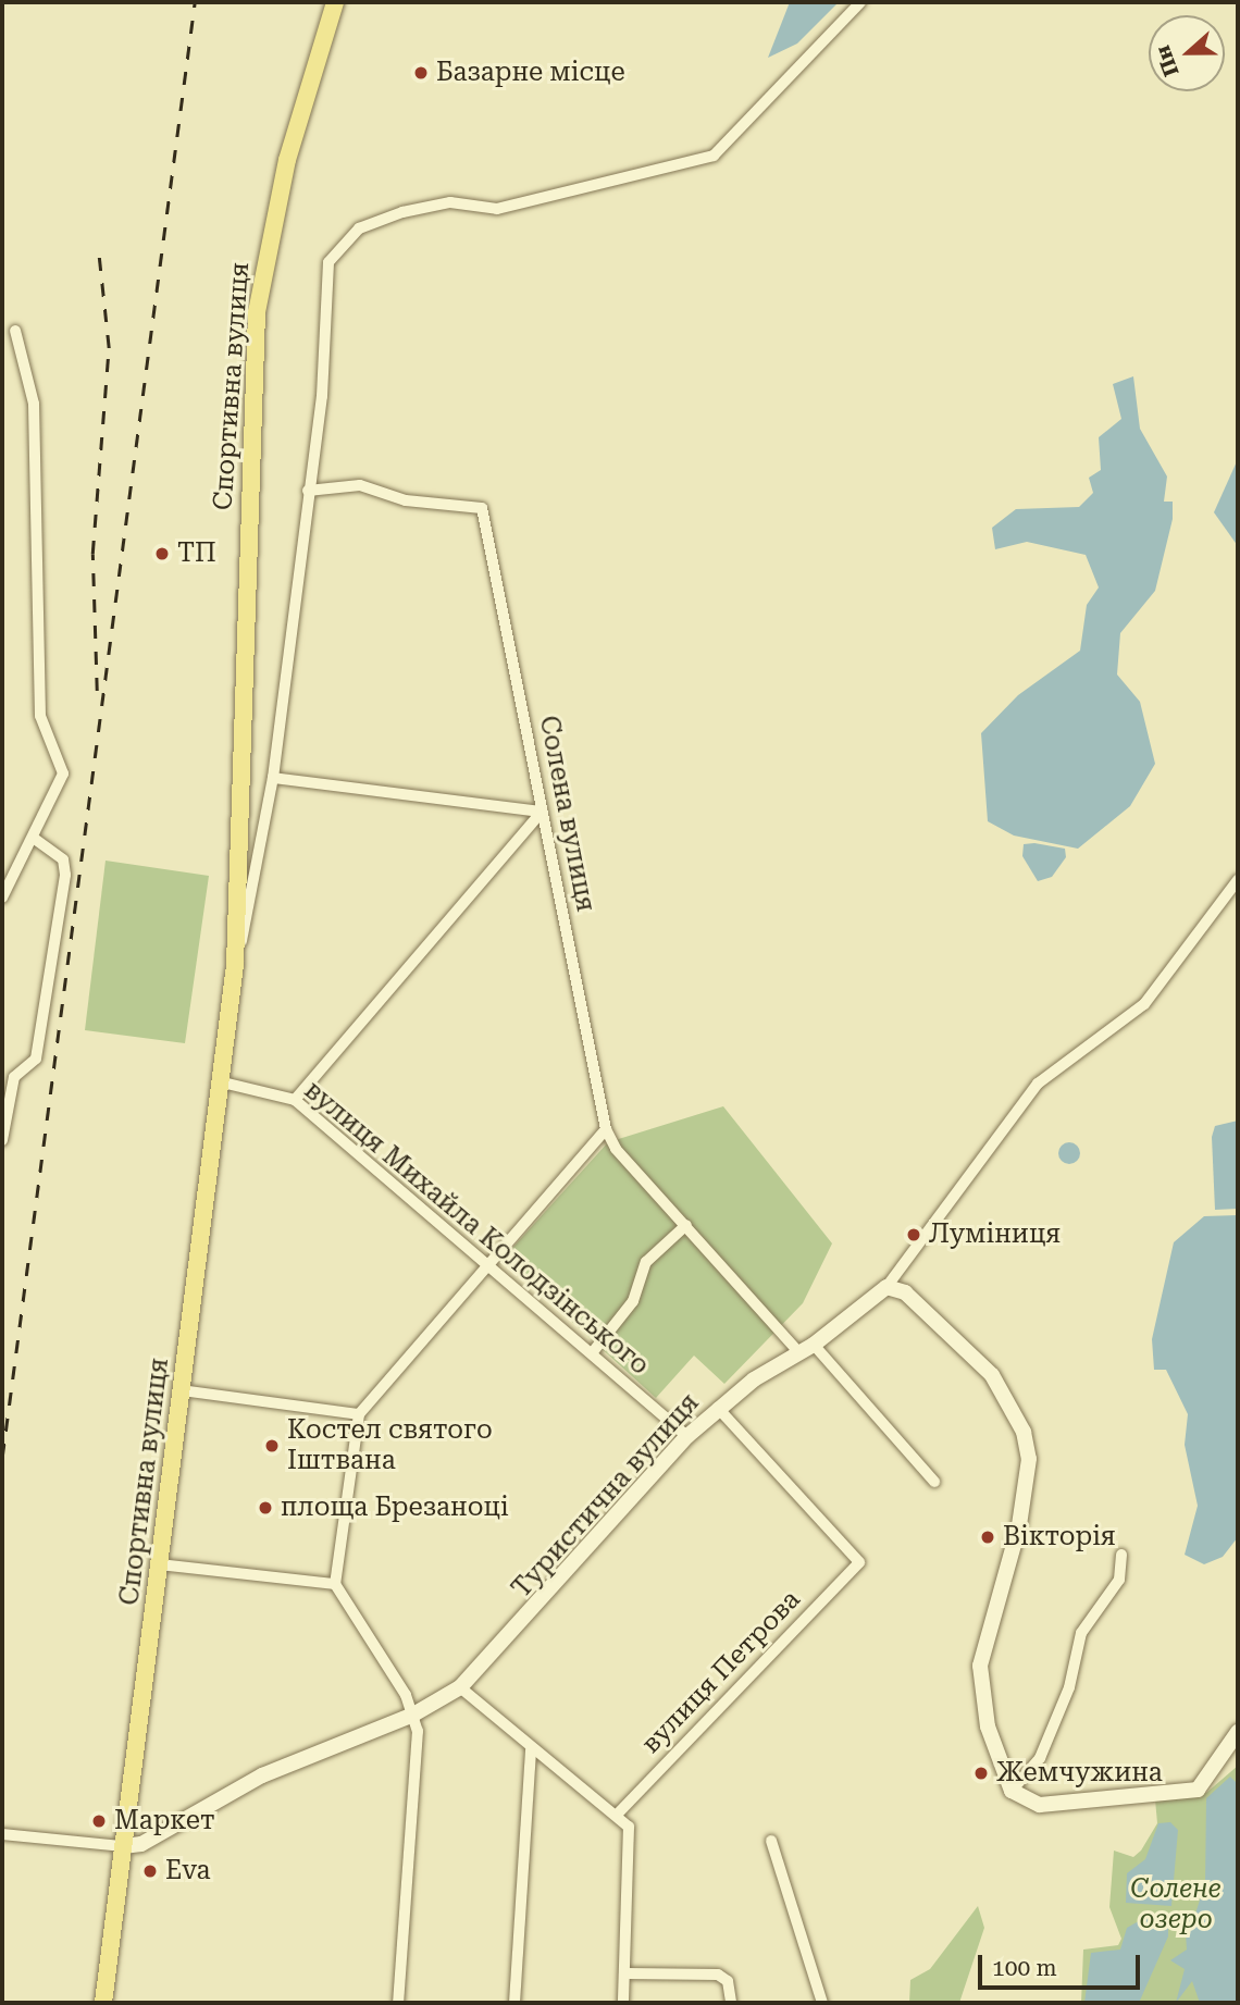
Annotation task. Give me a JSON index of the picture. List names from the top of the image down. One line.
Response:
{"streets":{"main road":["Спортивна вулиця"],"street":["Солена вулиця","вулиця Михайла Колодзінського","Туристична вулиця","вулиця Петрова"]},"crossings":[["Спортивна вулиця","Солена вулиця"],["Спортивна вулиця","вулиця Михайла Колодзінського"],["Спортивна вулиця","Туристична вулиця"],["вулиця Михайла Колодзінського","Туристична вулиця"],["Туристична вулиця","вулиця Петрова"]],"parks":["Солене озеро"],"places":["Базарне місце","ТП","Луміниця","Костел святого Іштвана","площа Брезаноці","Вікторія","Жемчужина","Маркет","Eva"],"scale_bar":"100 m","north":"left"}
